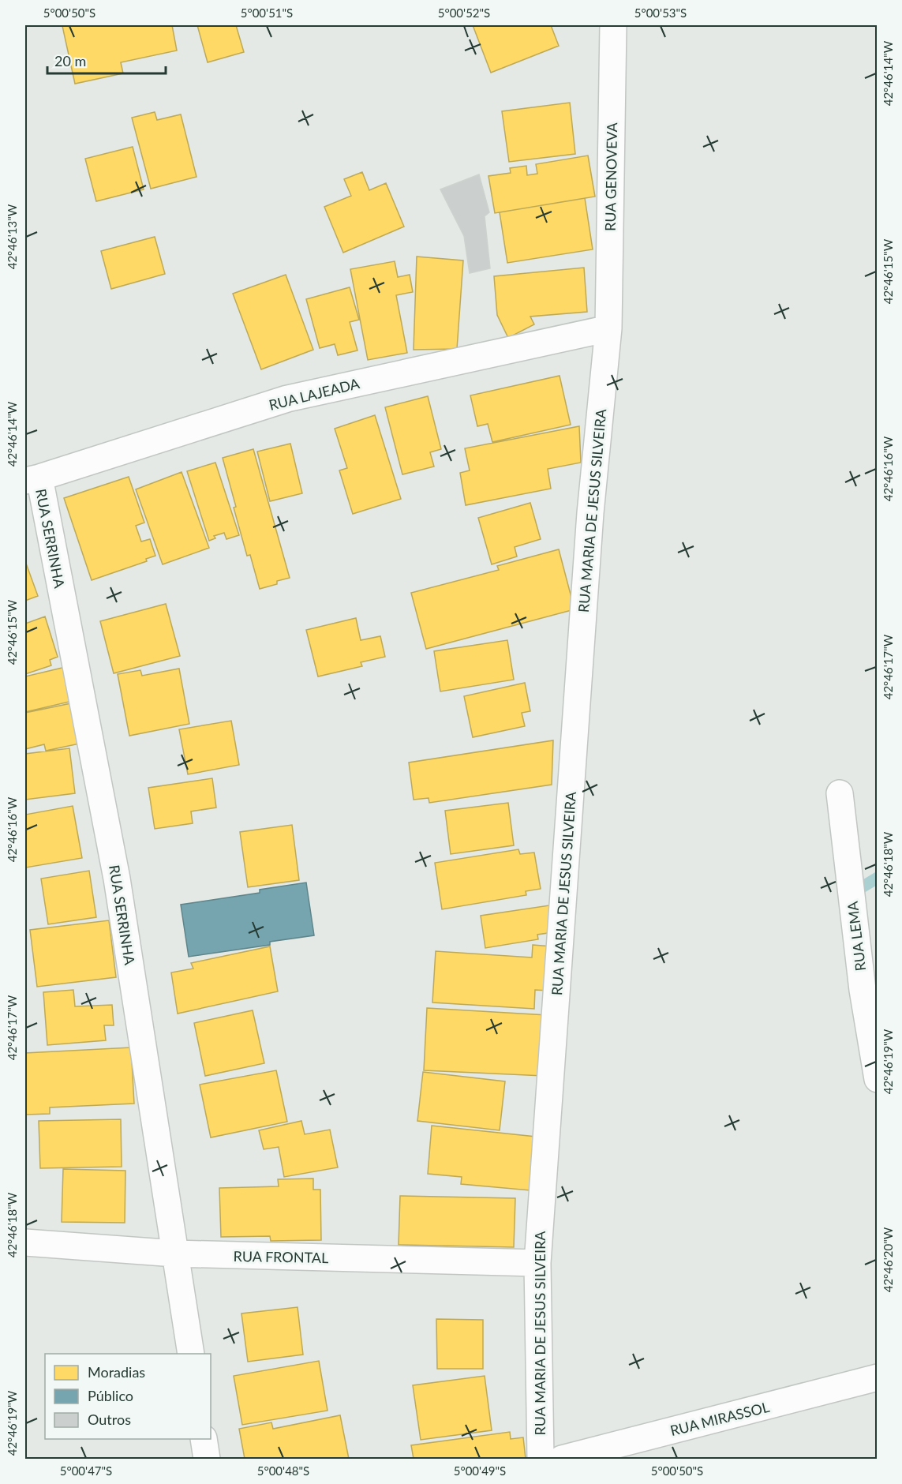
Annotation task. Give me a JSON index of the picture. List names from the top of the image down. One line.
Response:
{"streets":{"street":["RUA GENOVEVA","RUA LAJEADA","RUA MARIA DE JESUS SILVEIRA","RUA SERRINHA","RUA LEMA","RUA FRONTAL","RUA MIRASSOL"]},"crossings":[["RUA GENOVEVA","RUA LAJEADA"],["RUA GENOVEVA","RUA MARIA DE JESUS SILVEIRA"],["RUA LAJEADA","RUA MARIA DE JESUS SILVEIRA"],["RUA LAJEADA","RUA SERRINHA"],["RUA MARIA DE JESUS SILVEIRA","RUA FRONTAL"],["RUA SERRINHA","RUA FRONTAL"]],"legend":["Moradias","Público","Outros"],"scale_bar":"20 m","coordinates":["5°00'50\"S","5°00'51\"S","5°00'52\"S","5°00'53\"S","42°46'14\"W","42°46'13\"W","42°46'15\"W","42°46'16\"W","42°46'17\"W","42°46'18\"W","42°46'19\"W","42°46'20\"W","5°00'47\"S","5°00'48\"S","5°00'49\"S"]}
